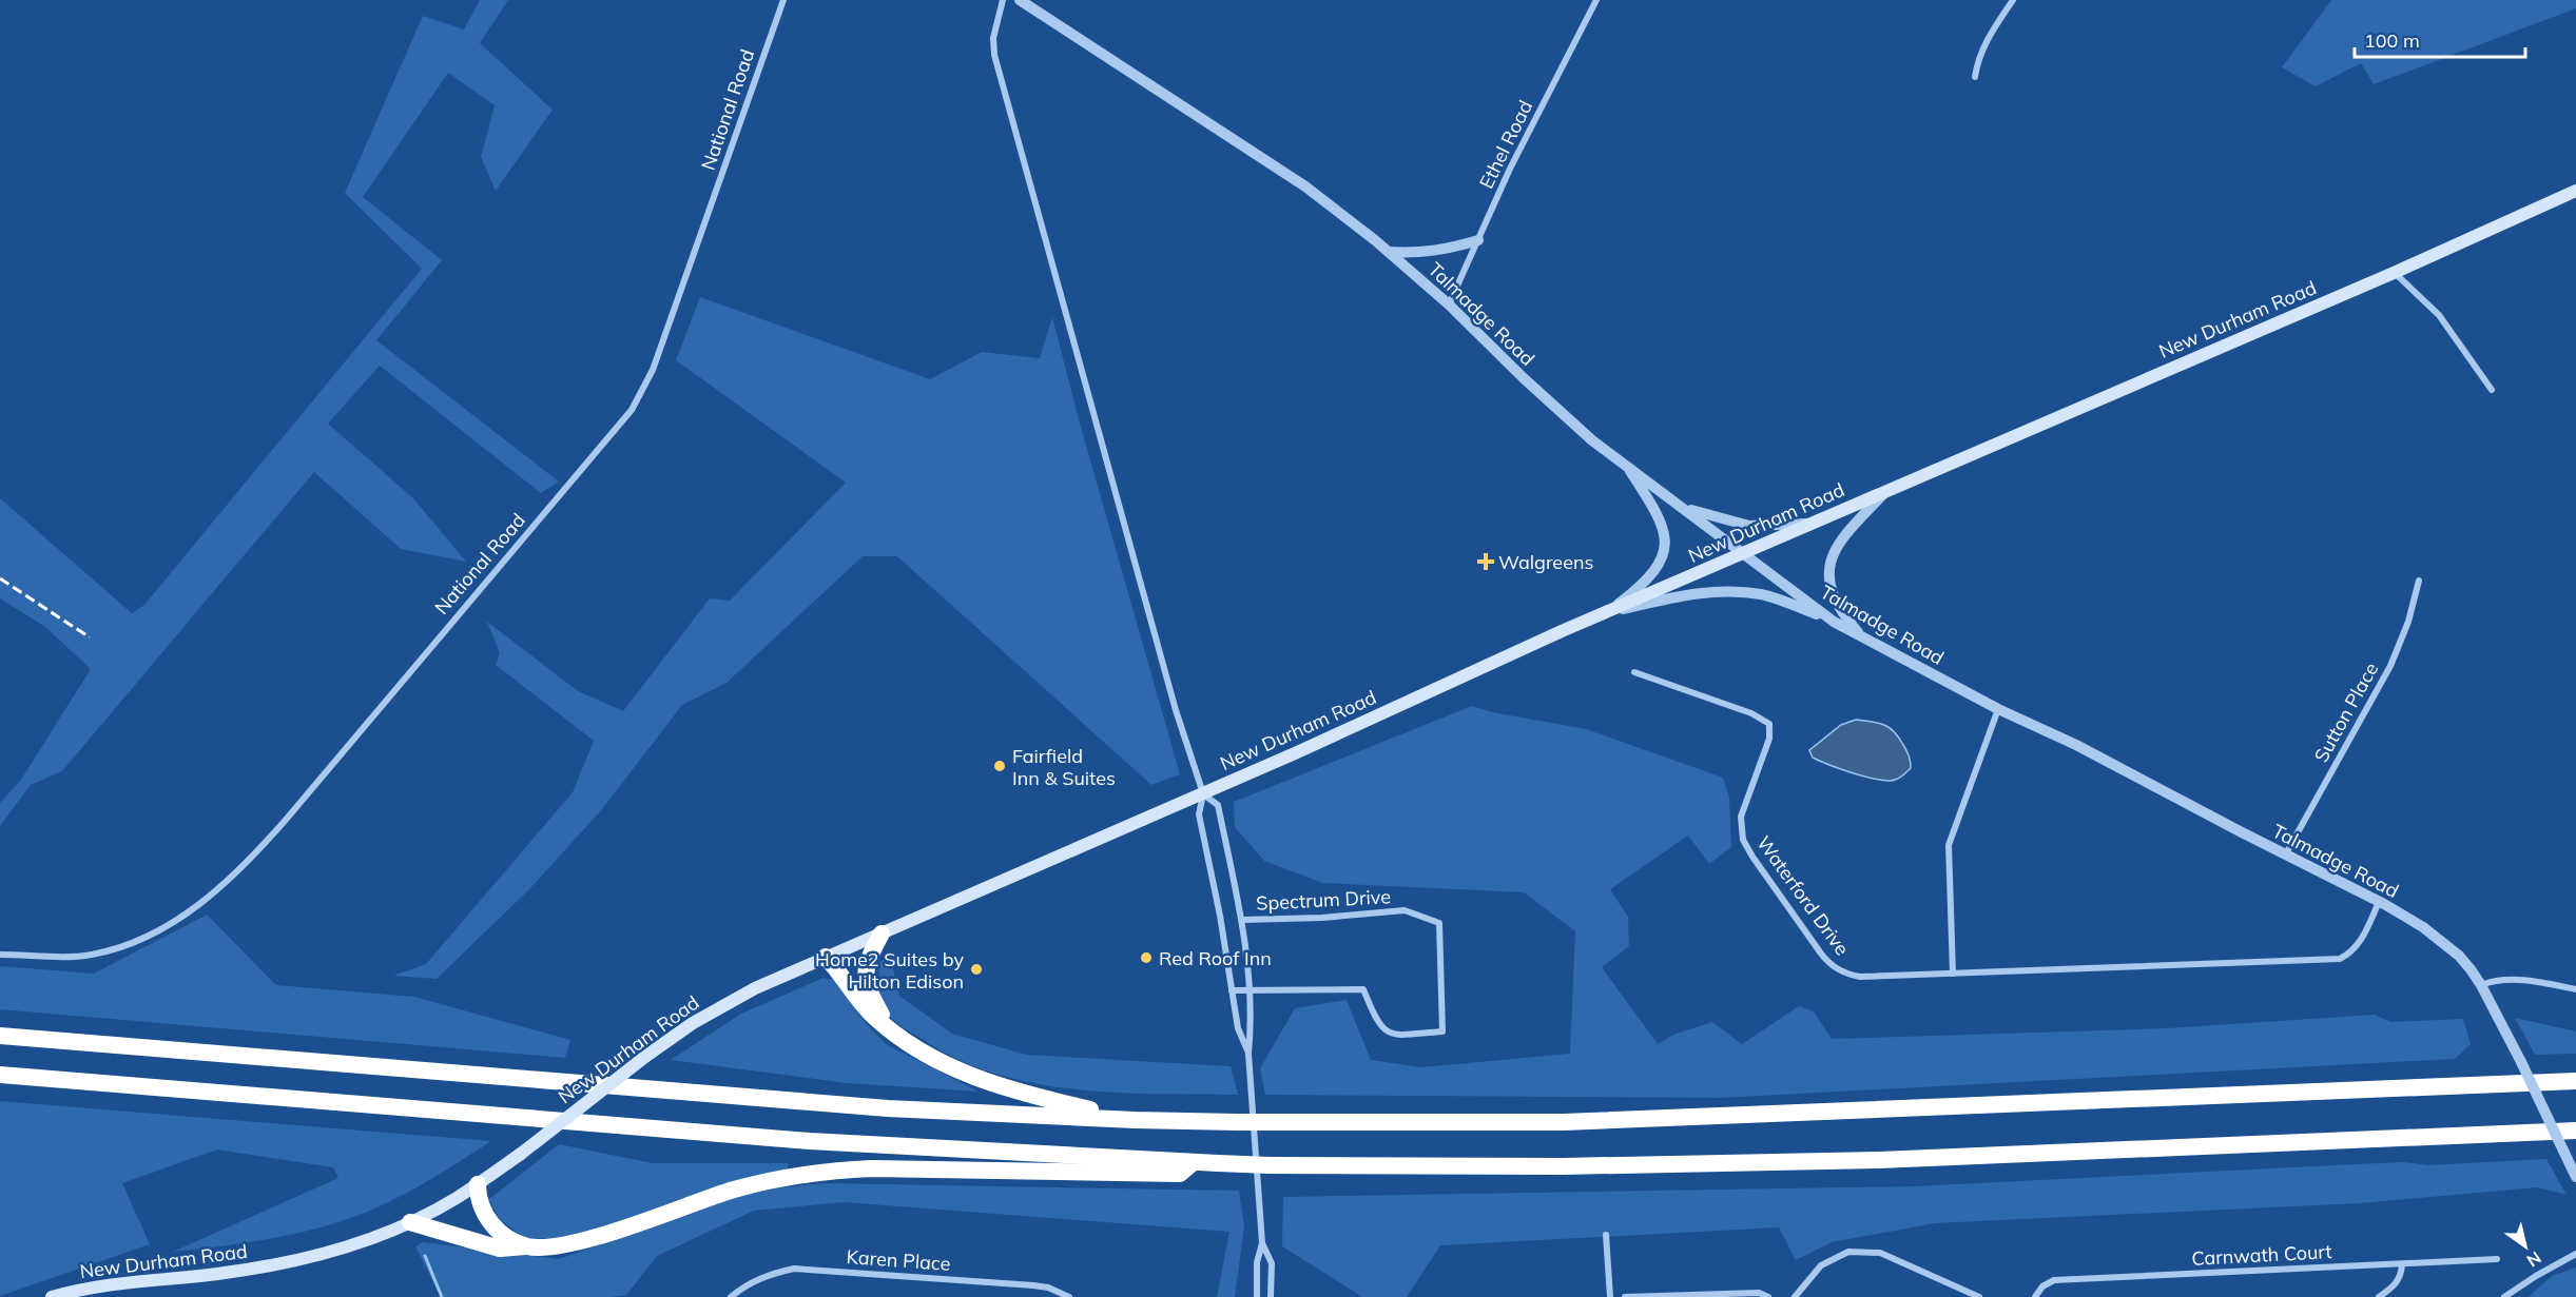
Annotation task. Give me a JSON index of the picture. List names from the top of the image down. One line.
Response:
{"streets":{"main road":["New Durham Road"],"street":["National Road","Ethel Road","Talmadge Road","Sutton Place","Waterford Drive","Spectrum Drive","Carnwath Court","Karen Place"]},"crossings":[["Ethel Road","Talmadge Road"],["Talmadge Road","New Durham Road"],["Talmadge Road","Sutton Place"],["Talmadge Road","Waterford Drive"]],"places":{"health":["Walgreens"],"other":["Fairfield Inn & Suites","Red Roof Inn","Home2 Suites by Hilton Edison"]},"scale_bar":"100 m","north":"bottom right"}
